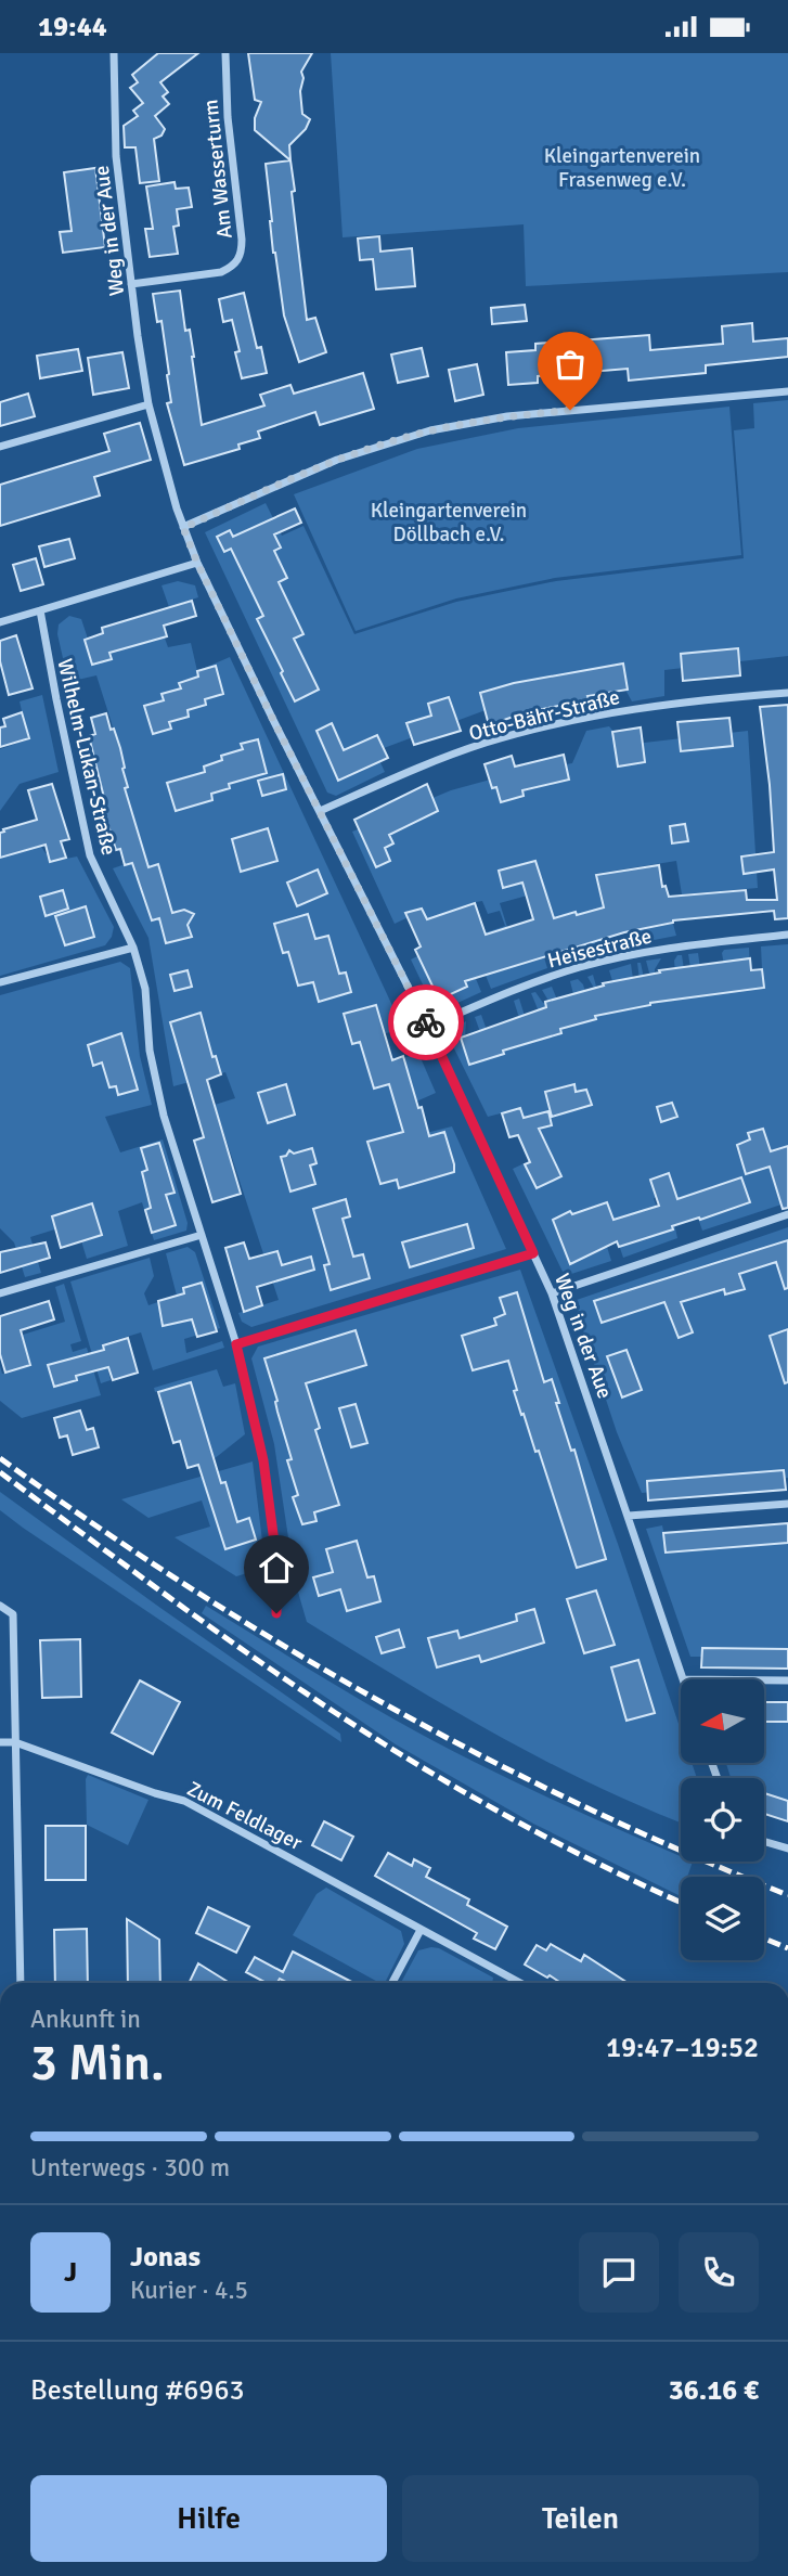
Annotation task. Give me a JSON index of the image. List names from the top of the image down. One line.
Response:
{"streets":{"street":["Am Wasserturm","Weg in der Aue","Otto-Bähr-Straße","Wilhelm-Lukan-Straße","Heisestraße","Zum Feldlager"]},"crossings":[["Am Wasserturm","Weg in der Aue"],["Weg in der Aue","Otto-Bähr-Straße"],["Weg in der Aue","Heisestraße"]],"parks":["Kleingartenverein Frasenweg e.V.","Kleingartenverein Döllbach e.V."],"north":"left","page":{"status":"19:44","heading":["3 Min.","Ankunft in","19:47–19:52"],"panel":["Jonas","Kurier · 4.5","Bestellung #6963","36.16 €"],"bar":"Unterwegs · 300 m","round":"J","buttons":["Hilfe","Teilen"]}}
